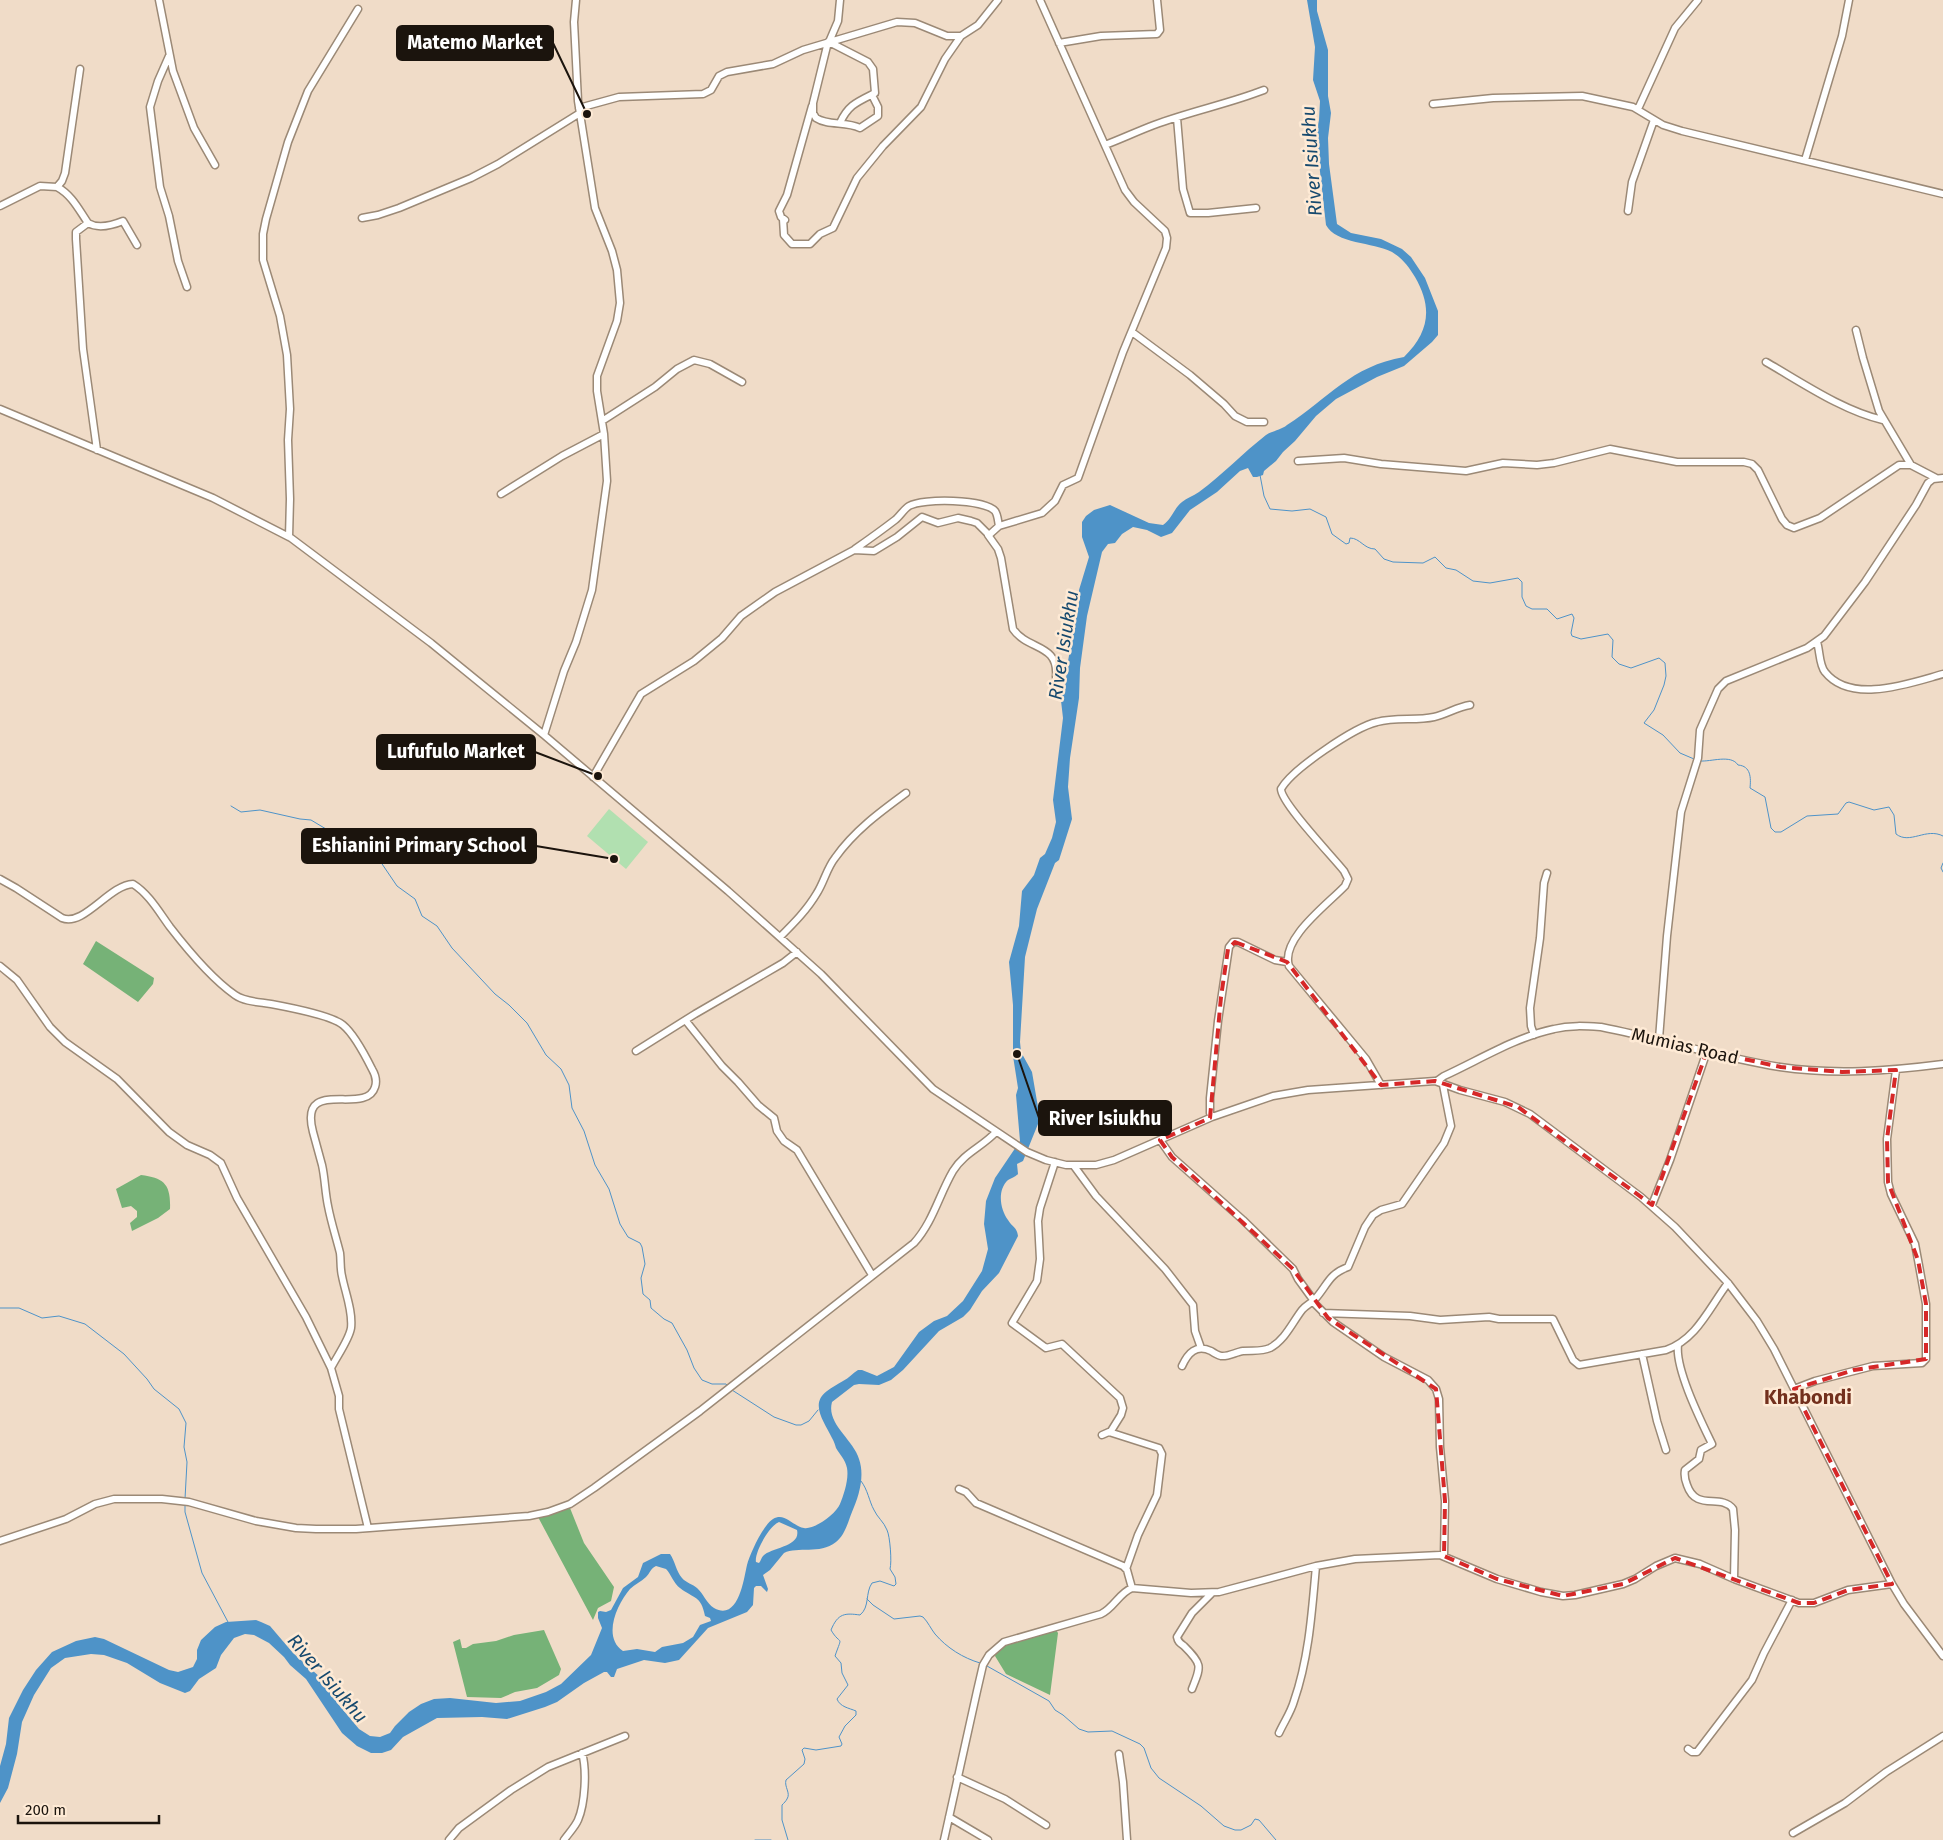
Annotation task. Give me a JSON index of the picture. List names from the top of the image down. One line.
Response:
{"streets":{"street":["Mumias Road"]},"districts":["Khabondi"],"water":["River Isiukhu"],"places":["Matemo Market","Lufufulo Market","Eshianini Primary School","River Isiukhu"],"scale_bar":"200 m"}
